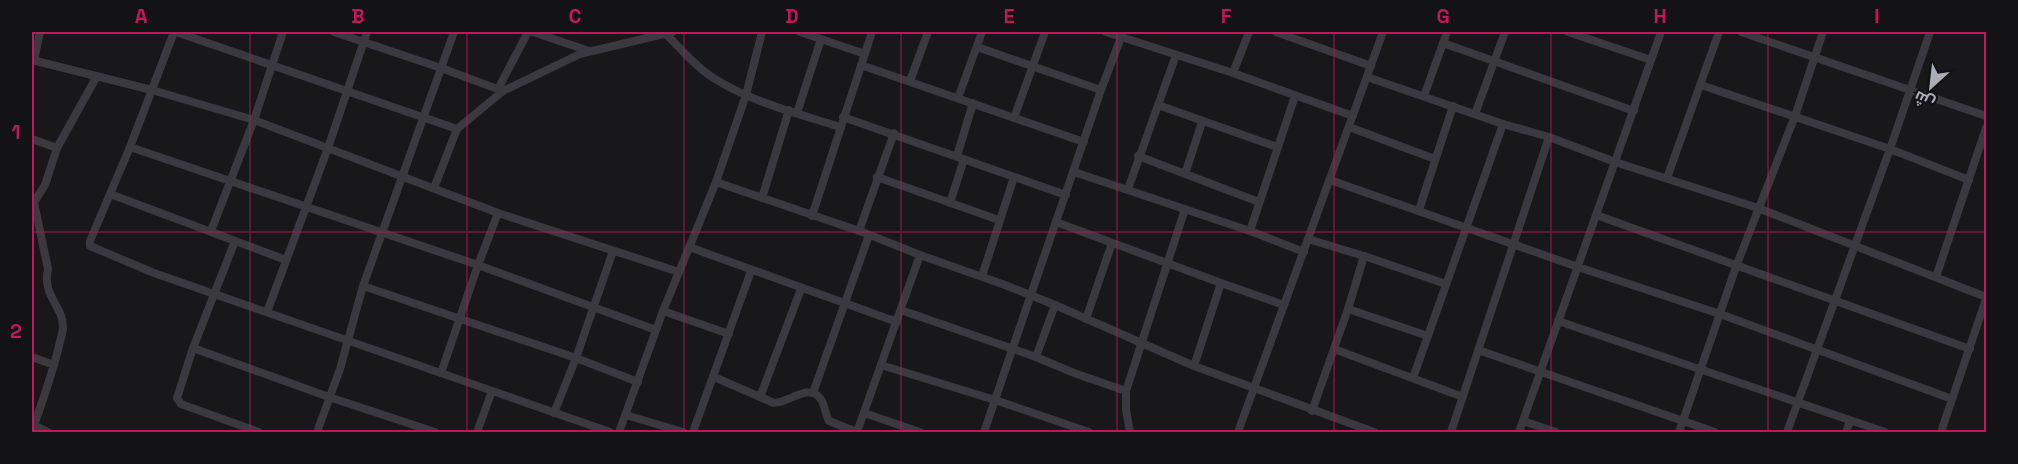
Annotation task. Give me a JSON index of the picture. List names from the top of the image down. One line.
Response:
{"north":"bottom left","grid":{"columns":["A","B","C","D","E","F","G","H","I"],"rows":["1","2"]}}
